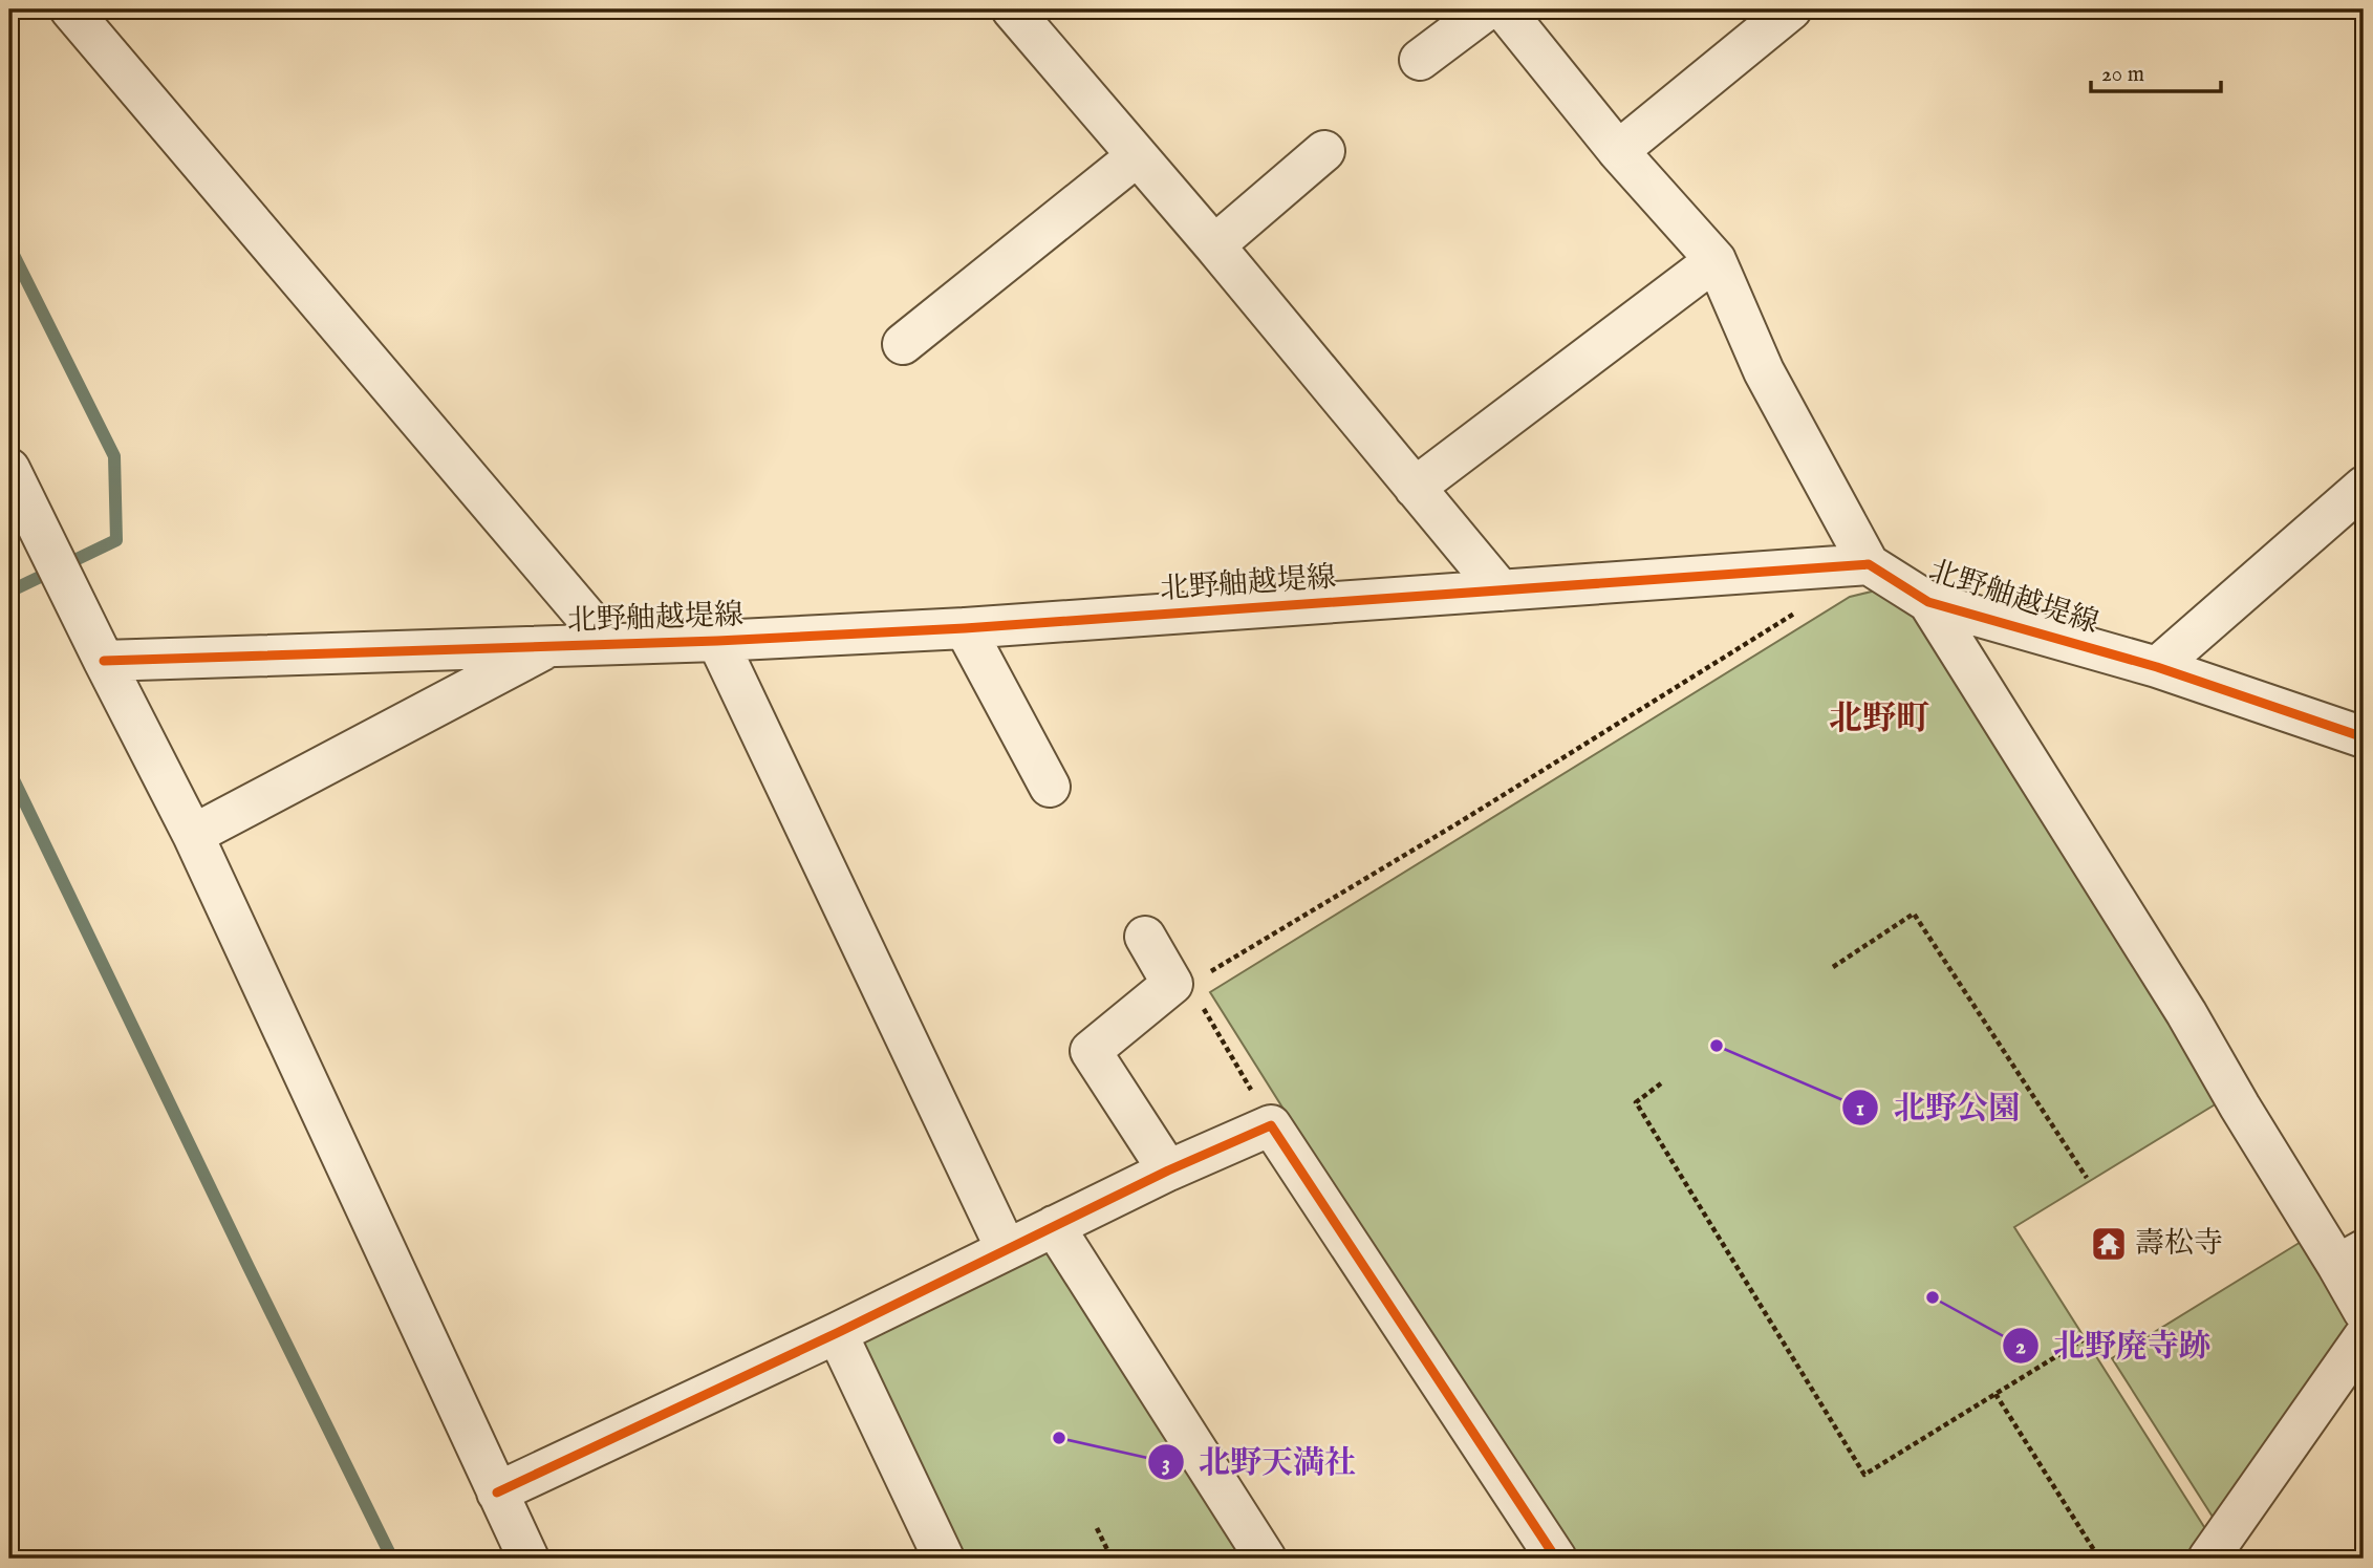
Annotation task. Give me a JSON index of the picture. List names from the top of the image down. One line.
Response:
{"streets":{"street":["北野舳越堤線"]},"districts":["北野町"],"places":{"other":["北野公園","北野廃寺跡","北野天満社"],"temple":["壽松寺"]},"scale_bar":"20 m"}
